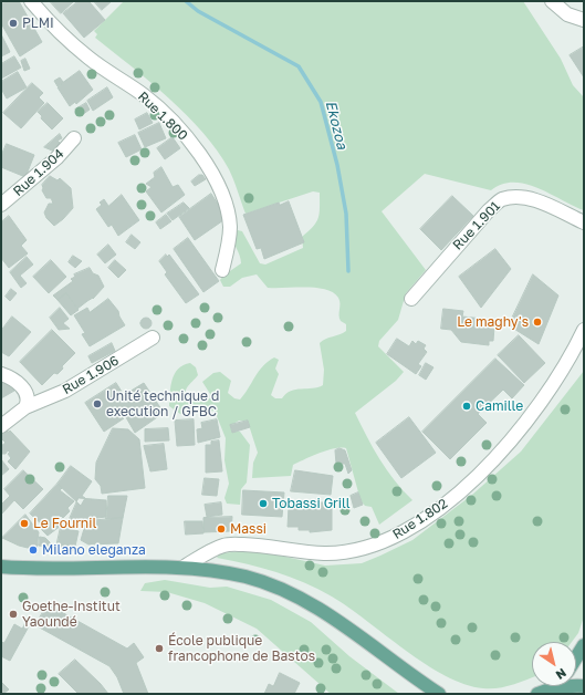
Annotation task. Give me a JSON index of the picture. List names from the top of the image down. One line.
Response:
{"streets":{"street":["Rue 1.800","Rue 1.904","Rue 1.901","Rue 1.906","Rue 1.802"]},"water":["Ekozoa"],"places":["PLMI","Le maghy's","Unité technique d execution / GFBC","Camille","Tobassi Grill","Le Fournil","Massi","Milano eleganza","Goethe-Institut Yaoundé","École publique francophone de Bastos"],"north":"bottom right"}
